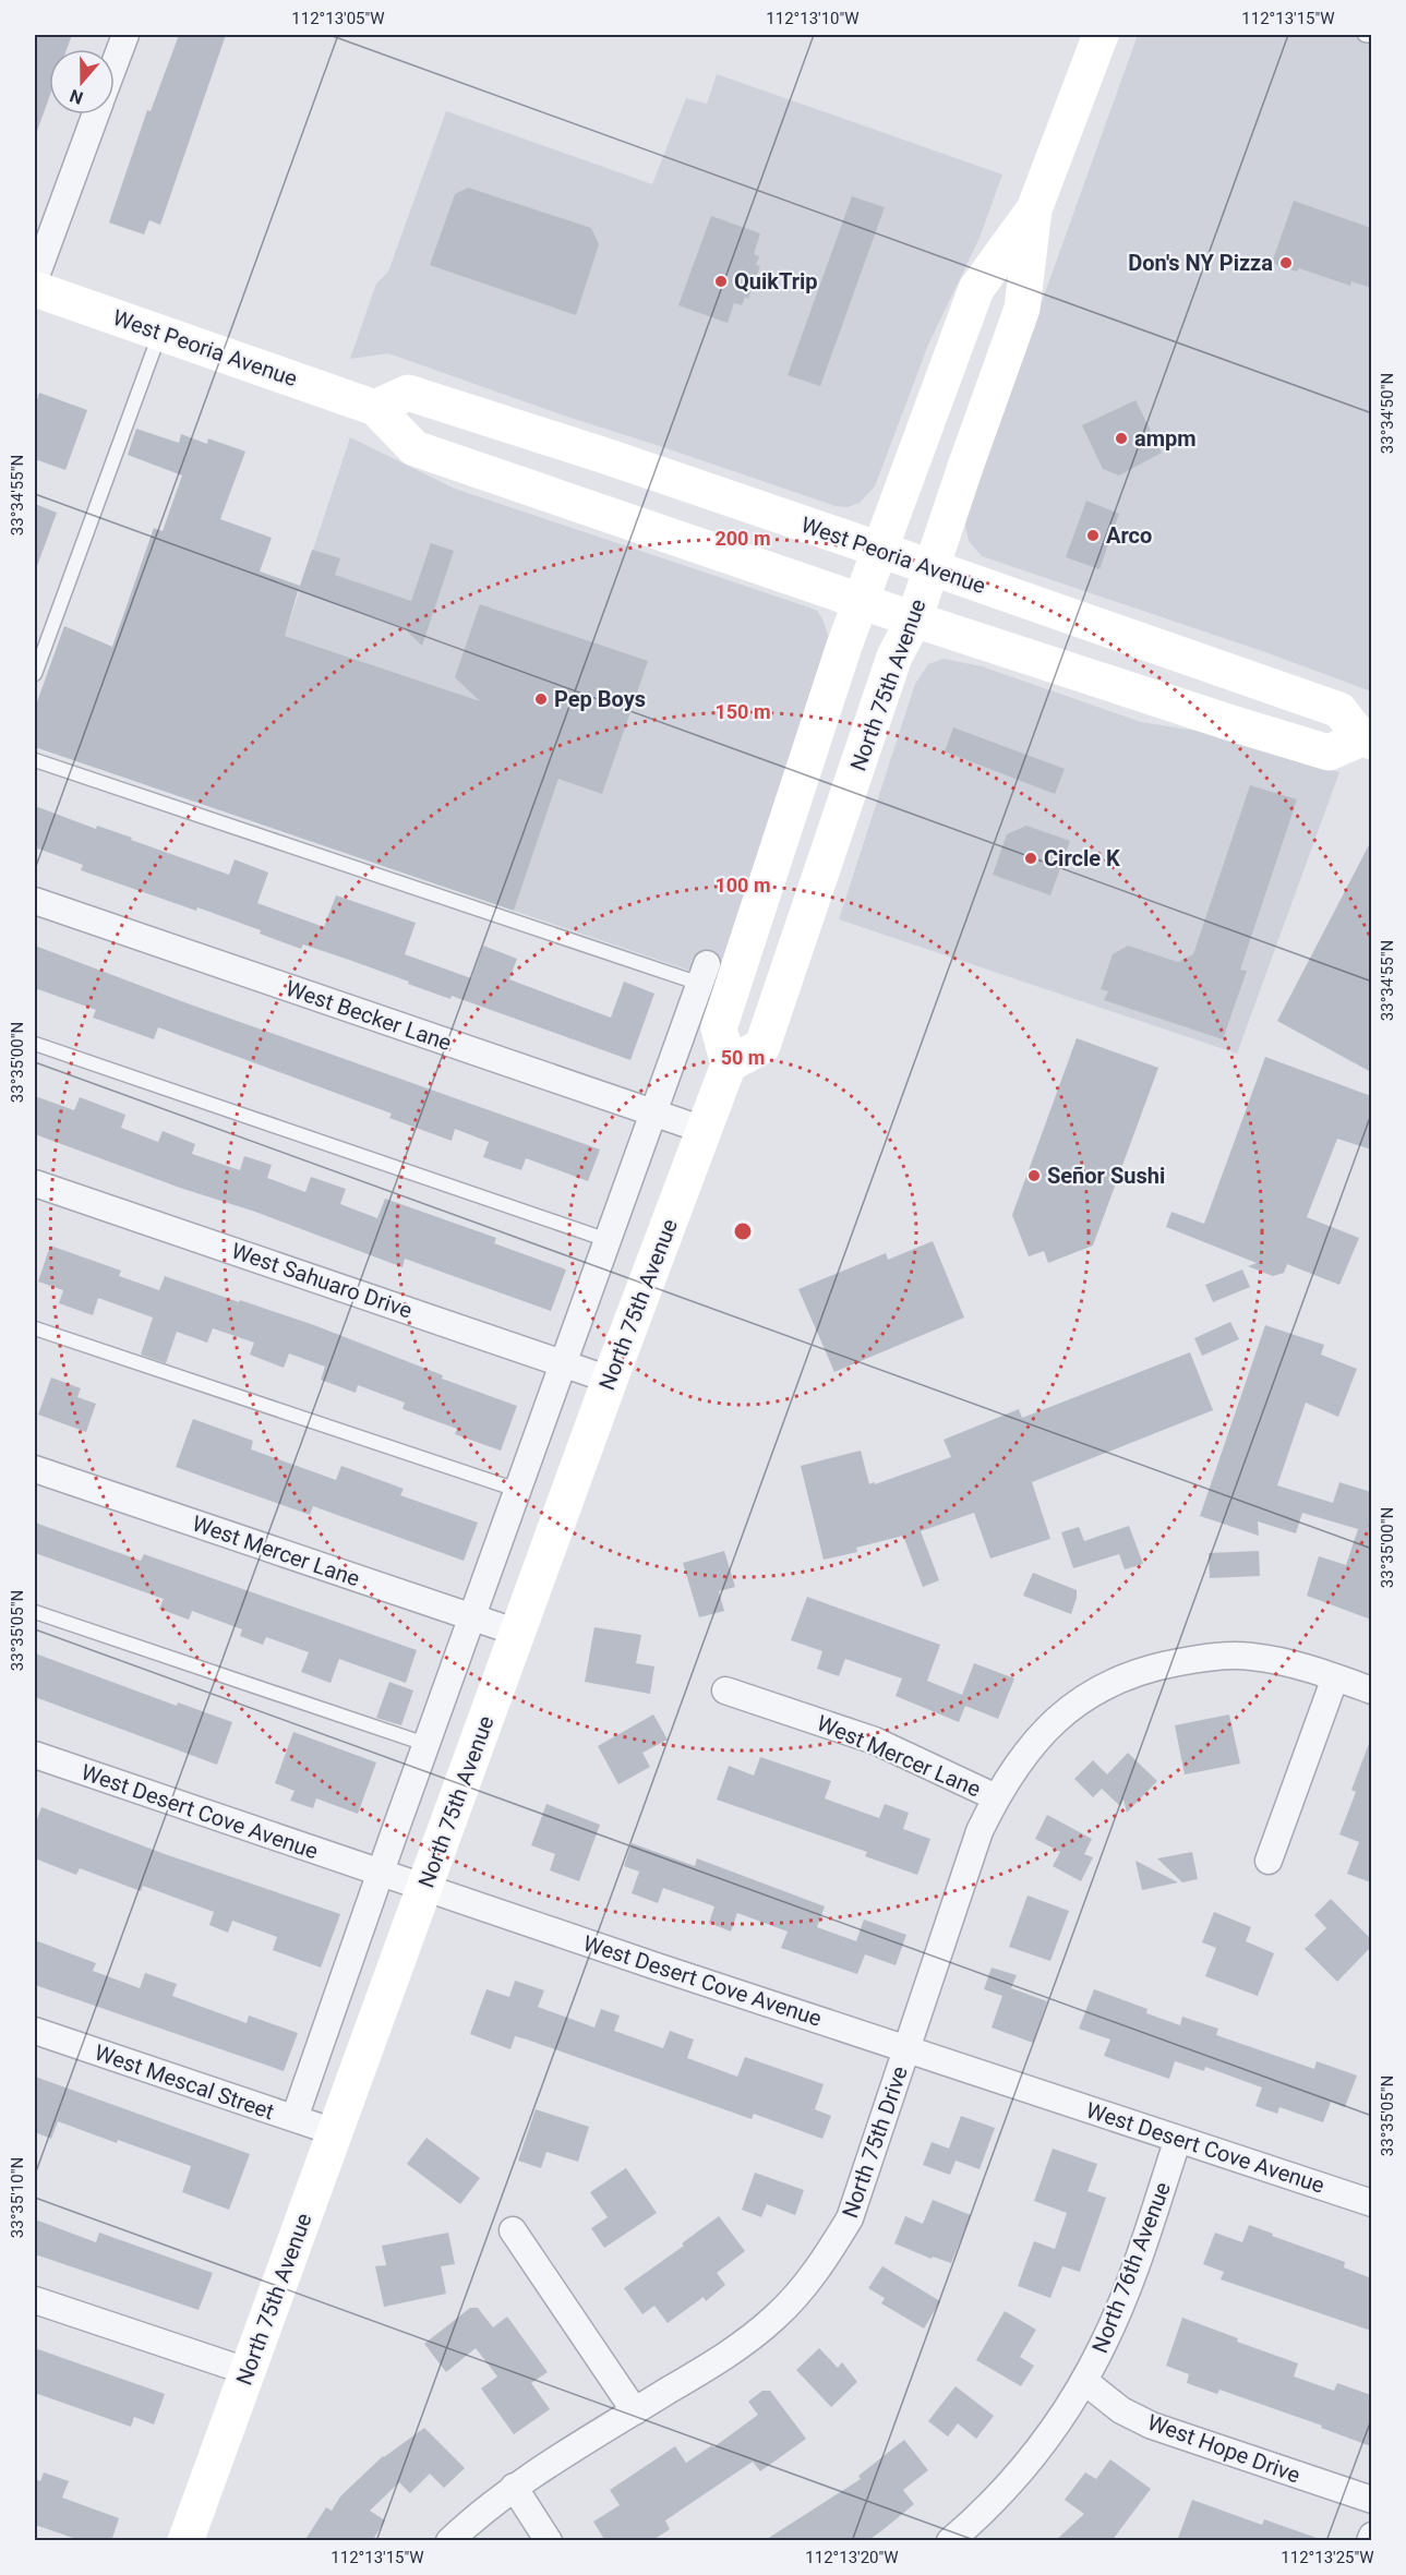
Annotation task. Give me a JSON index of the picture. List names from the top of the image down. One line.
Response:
{"streets":{"main road":["West Peoria Avenue","North 75th Avenue"],"street":["West Becker Lane","West Sahuaro Drive","West Mercer Lane","West Desert Cove Avenue","West Mescal Street","North 75th Drive","North 76th Avenue","West Hope Drive"]},"crossings":[["West Peoria Avenue","North 75th Avenue"],["North 75th Avenue","West Becker Lane"],["North 75th Avenue","West Sahuaro Drive"],["North 75th Avenue","West Mercer Lane"],["North 75th Avenue","West Desert Cove Avenue"],["North 75th Avenue","West Mescal Street"],["West Mercer Lane","North 75th Drive"],["West Desert Cove Avenue","North 75th Drive"],["West Desert Cove Avenue","North 76th Avenue"],["North 76th Avenue","West Hope Drive"]],"places":["Don's NY Pizza","QuikTrip","ampm","Arco","Pep Boys","Circle K","Señor Sushi"],"north":"bottom","coordinates":["112°13'05\"W","112°13'10\"W","112°13'15\"W","33°34'50\"N","33°34'55\"N","33°35'00\"N","33°35'05\"N","33°35'10\"N","112°13'20\"W","112°13'25\"W"],"rings":["200 m","150 m","100 m","50 m"]}
